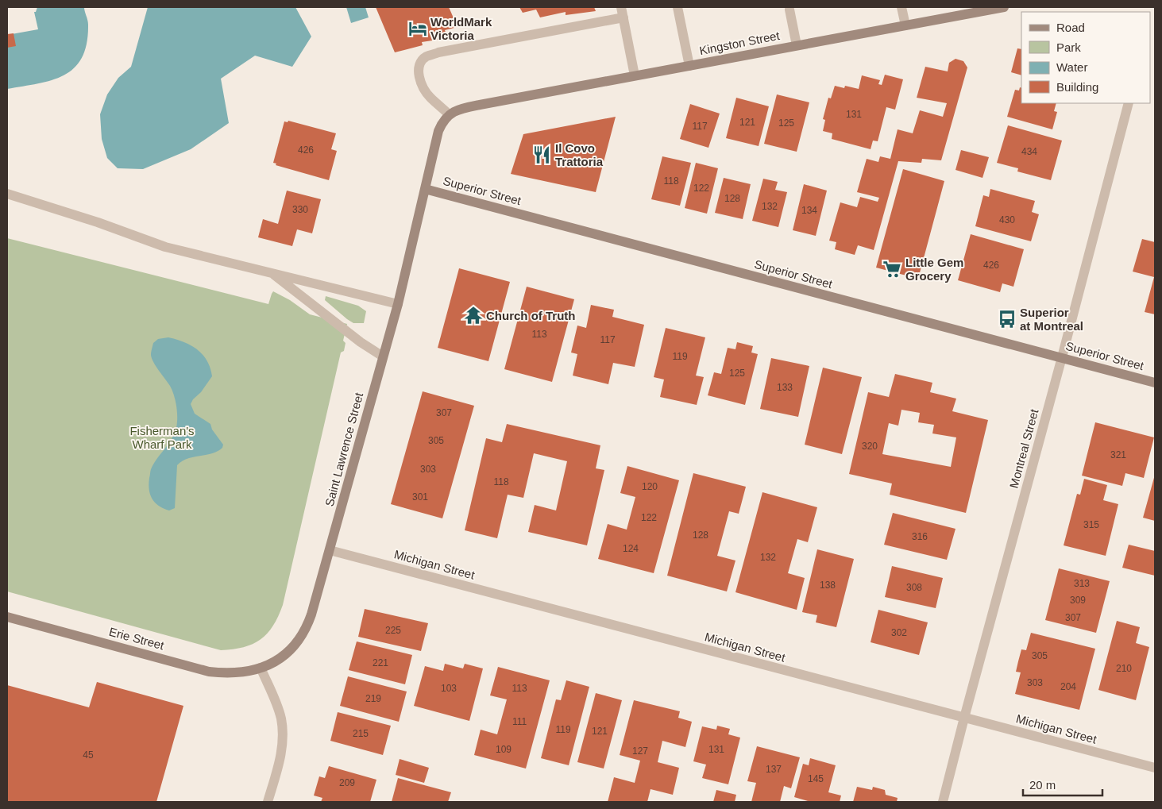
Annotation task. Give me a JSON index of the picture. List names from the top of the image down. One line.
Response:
{"streets":{"street":["Kingston Street","Superior Street","Montreal Street","Saint Lawrence Street","Michigan Street","Erie Street"]},"crossings":[["Kingston Street","Saint Lawrence Street"],["Superior Street","Montreal Street"],["Superior Street","Saint Lawrence Street"],["Montreal Street","Michigan Street"],["Saint Lawrence Street","Michigan Street"],["Saint Lawrence Street","Erie Street"]],"parks":["Fisherman's Wharf Park"],"places":{"hotel":["WorldMark Victoria"],"restaurant":["Il Covo Trattoria"],"supermarket":["Little Gem Grocery"],"temple":["Church of Truth"],"bus stop":["Superior at Montreal"]},"house_numbers":["131","121","125","117","426","434","118","122","128","132","330","134","430","426","113","117","119","125","133","307","305","320","321","303","118","120","301","122","315","128","316","124","132","313","138","308","309","307","225","302","305","221","210","303","204","103","113","219","111","119","121","215","109","131","127","45","137","145","209"],"legend":["Road","Park","Water","Building"],"scale_bar":"20 m"}
